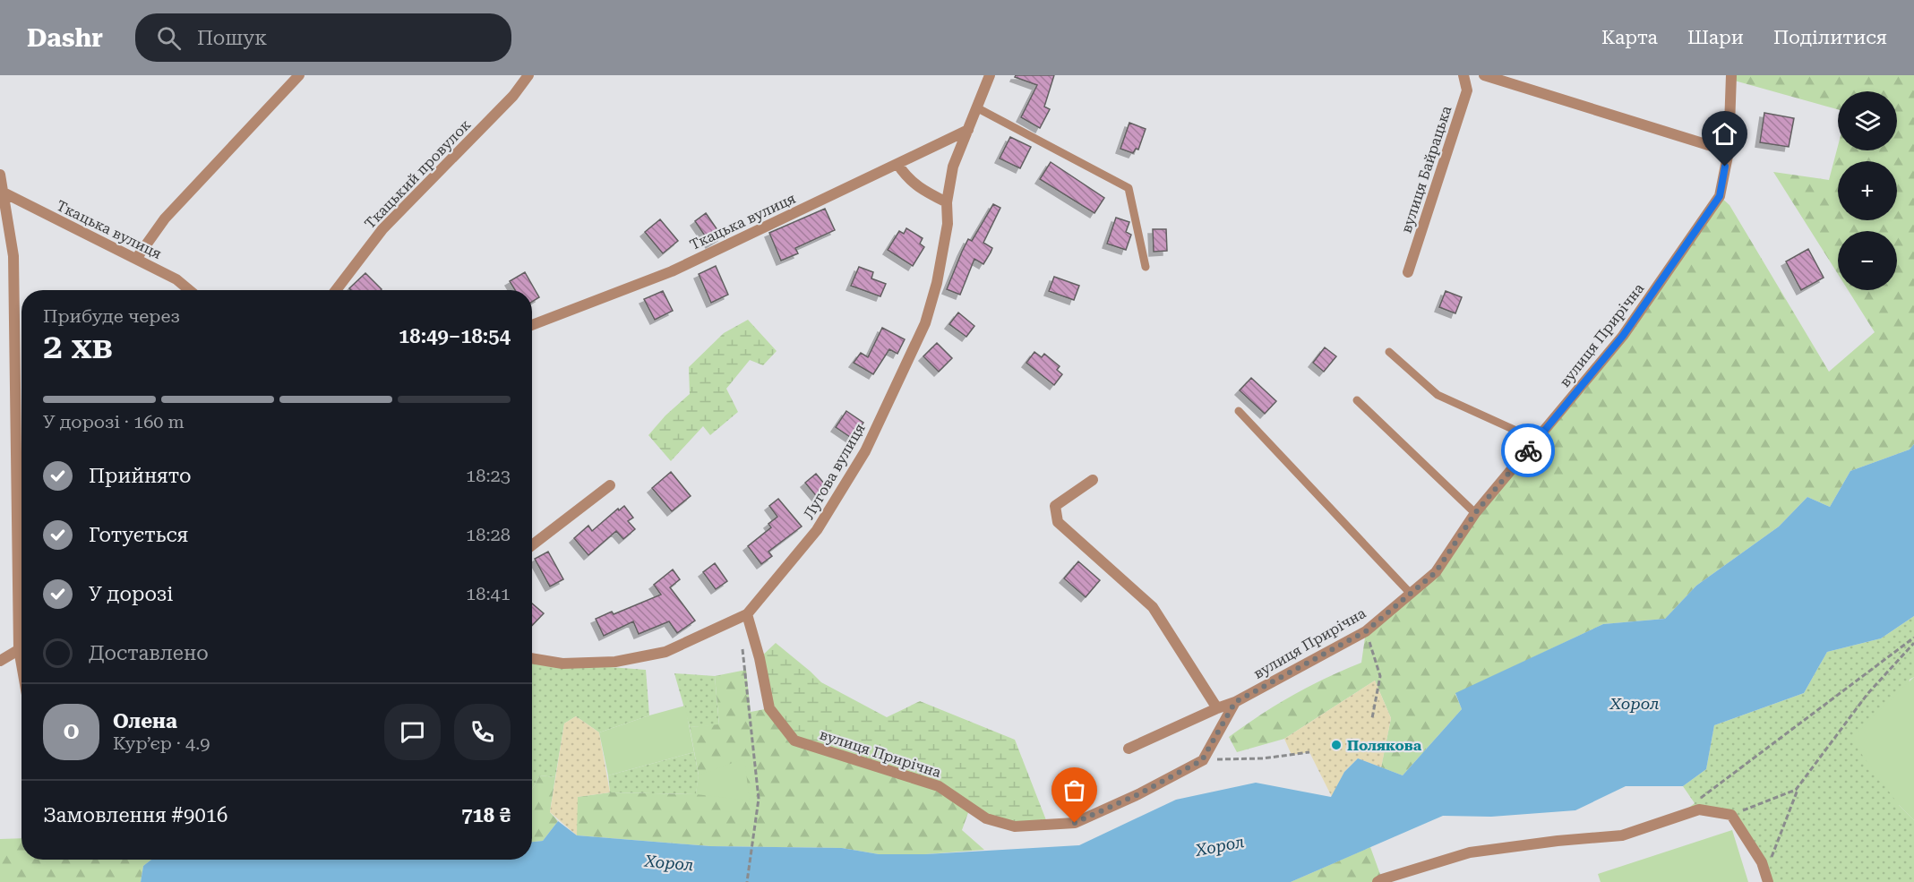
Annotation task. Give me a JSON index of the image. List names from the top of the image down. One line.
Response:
{"streets":{"street":["вулиця Байрацька","Ткацький провулок","Ткацька вулиця","вулиця Прирічна","Лугова вулиця"]},"crossings":[["Ткацька вулиця","Лугова вулиця"],["вулиця Прирічна","Лугова вулиця"]],"water":["Хорол"],"places":["Полякова"],"page":{"header":"Dashr","search":"Пошук","nav":["Карта","Шари","Поділитися"],"map_buttons":["+","−"],"heading":["2 хв","Прибуде через","18:49–18:54"],"panel":["Олена","Кур’єр · 4.9","Замовлення #9016","718 ₴"],"bar":"У дорозі · 160 m","list":[["Прийнято","18:23"],["Готується","18:28"],["У дорозі","18:41"],"Доставлено"],"round":"О"}}
